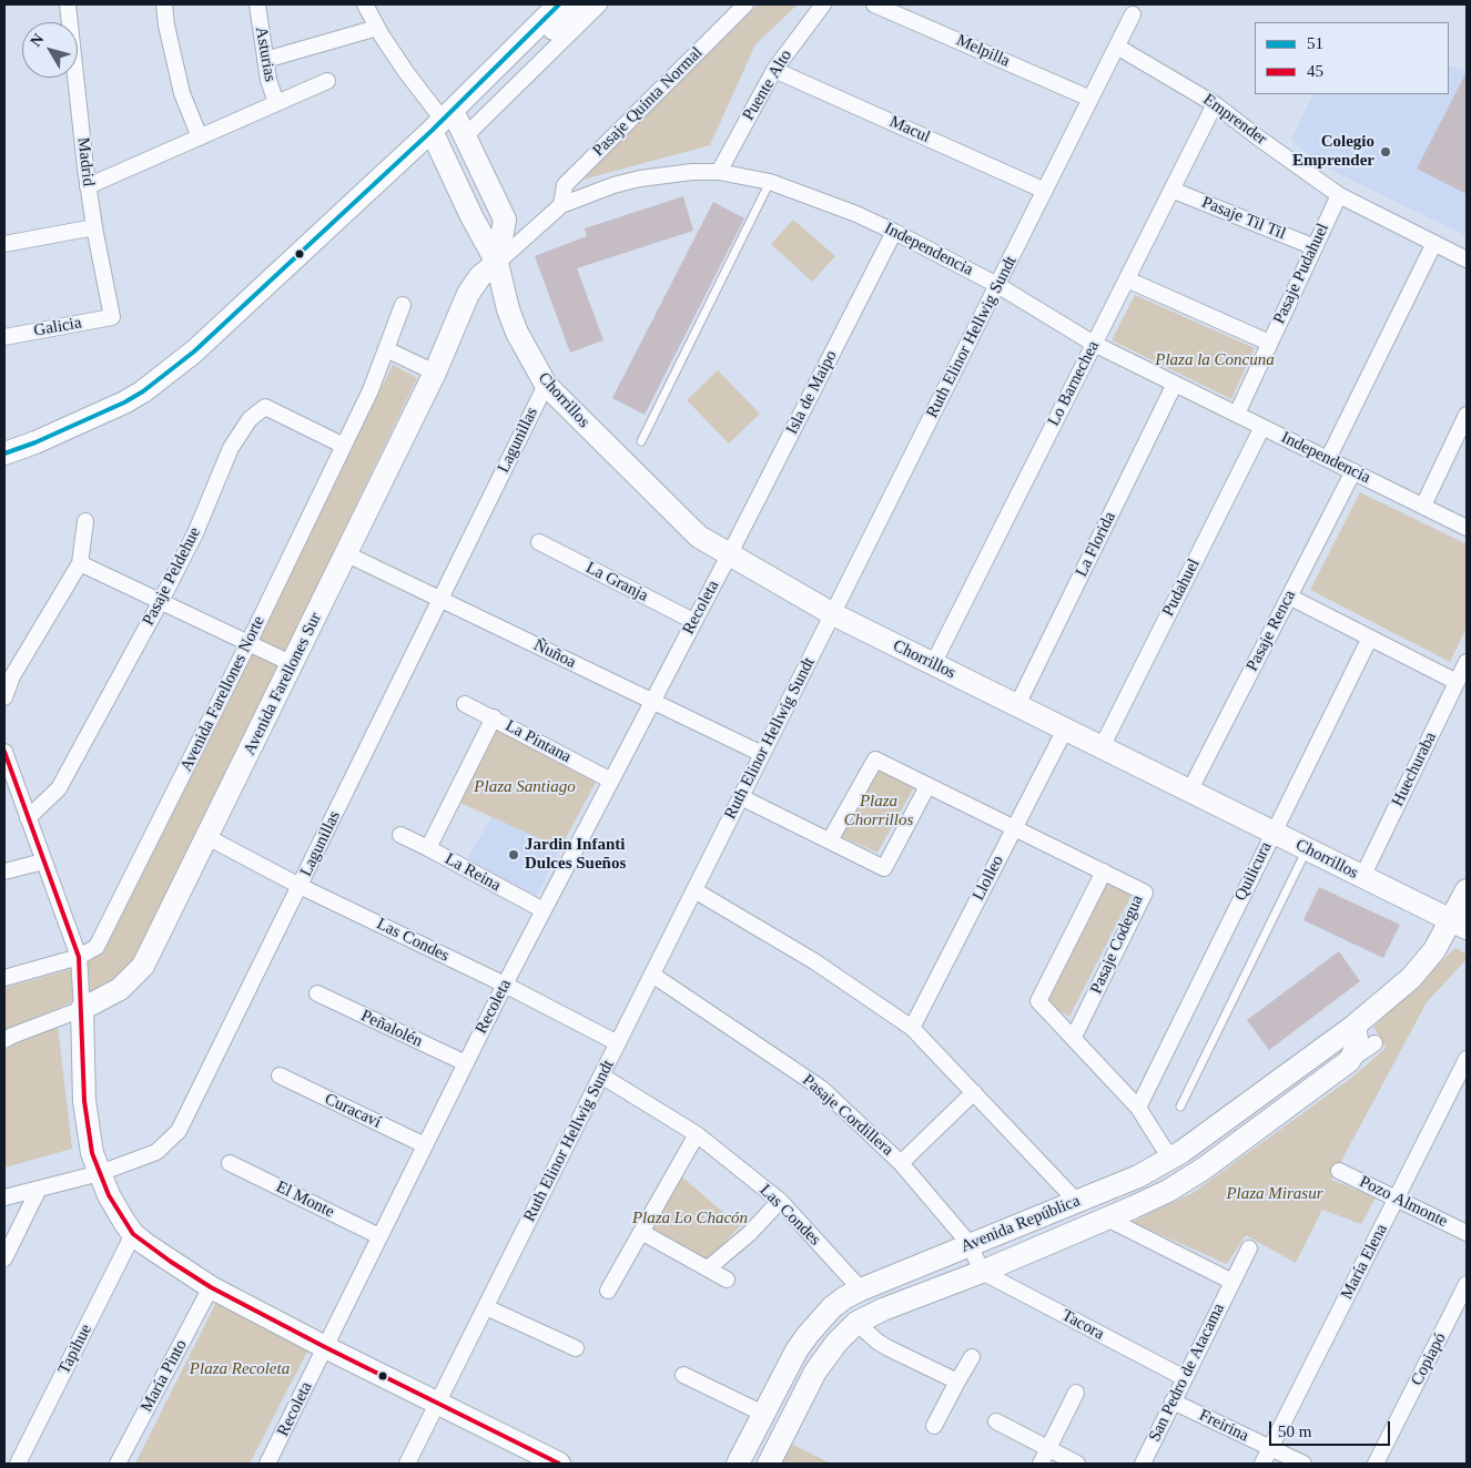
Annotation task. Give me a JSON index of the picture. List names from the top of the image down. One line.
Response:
{"streets":{"street":["Melpilla","Asturias","Puente Alto","Pasaje Quinta Normal","Emprender","Macul","Madrid","Pasaje Til Til","Independencia","Pasaje Pudahuel","Galicia","Ruth Elinor Hellwig Sundt","Lo Barnechea","Isla de Maipo","Chorrillos","Lagunillas","La Florida","Pasaje Peldehue","La Granja","Pudahuel","Recoleta","Pasaje Renca","Ñuñoa","Avenida Farellones Sur","Avenida Farellones Norte","La Pintana","Huechuraba","Quilicura","La Reina","Llolleo","Las Condes","Pasaje Codegua","Peñalolén","Curacaví","Pasaje Cordillera","El Monte","Pozo Almonte","Avenida República","María Elena","Tacora","Tapihue","Copiapó","San Pedro de Atacama","María Pinto","Freirina"]},"crossings":[["Melpilla","Ruth Elinor Hellwig Sundt"],["Puente Alto","Macul"],["Puente Alto","Independencia"],["Pasaje Quinta Normal","Independencia"],["Emprender","Pasaje Pudahuel"],["Emprender","Ruth Elinor Hellwig Sundt"],["Emprender","Lo Barnechea"],["Macul","Ruth Elinor Hellwig Sundt"],["Madrid","Galicia"],["Pasaje Til Til","Pasaje Pudahuel"],["Pasaje Til Til","Lo Barnechea"],["Independencia","Pasaje Pudahuel"],["Independencia","Ruth Elinor Hellwig Sundt"],["Independencia","Lo Barnechea"],["Independencia","Isla de Maipo"],["Independencia","Chorrillos"],["Independencia","La Florida"],["Independencia","Pudahuel"],["Independencia","Pasaje Renca"],["Independencia","Avenida Farellones Sur"],["Ruth Elinor Hellwig Sundt","Chorrillos"],["Ruth Elinor Hellwig Sundt","Ñuñoa"],["Ruth Elinor Hellwig Sundt","Las Condes"],["Ruth Elinor Hellwig Sundt","Pasaje Cordillera"],["Lo Barnechea","Chorrillos"],["Isla de Maipo","Chorrillos"],["Isla de Maipo","Recoleta"],["Chorrillos","Lagunillas"],["Chorrillos","La Florida"],["Chorrillos","Pudahuel"],["Chorrillos","Recoleta"],["Chorrillos","Pasaje Renca"],["Chorrillos","Avenida Farellones Sur"],["Chorrillos","Huechuraba"],["Chorrillos","Quilicura"],["Chorrillos","Llolleo"],["Chorrillos","Avenida República"],["Lagunillas","Ñuñoa"],["Lagunillas","Las Condes"],["Pasaje Peldehue","Avenida Farellones Norte"],["La Granja","Recoleta"],["Recoleta","Ñuñoa"],["Recoleta","La Pintana"],["Recoleta","La Reina"],["Recoleta","Las Condes"],["Recoleta","Peñalolén"],["Recoleta","Curacaví"],["Recoleta","El Monte"],["Ñuñoa","Avenida Farellones Sur"],["Avenida Farellones Sur","Las Condes"],["Llolleo","Pasaje Codegua"],["Las Condes","Avenida República"],["Pasaje Cordillera","Avenida República"],["Pasaje Cordillera","Tacora"],["Pozo Almonte","María Elena"],["Avenida República","Tacora"],["María Elena","Freirina"],["Tacora","San Pedro de Atacama"],["San Pedro de Atacama","Freirina"]],"parks":["Plaza la Concuna","Plaza Santiago","Plaza Chorrillos","Plaza Mirasur","Plaza Lo Chacón","Plaza Recoleta"],"places":["Colegio Emprender","Jardin Infanti Dulces Sueños"],"lines":["transit line 51","transit line 45"],"legend":["51","45"],"scale_bar":"50 m","north":"top left"}
